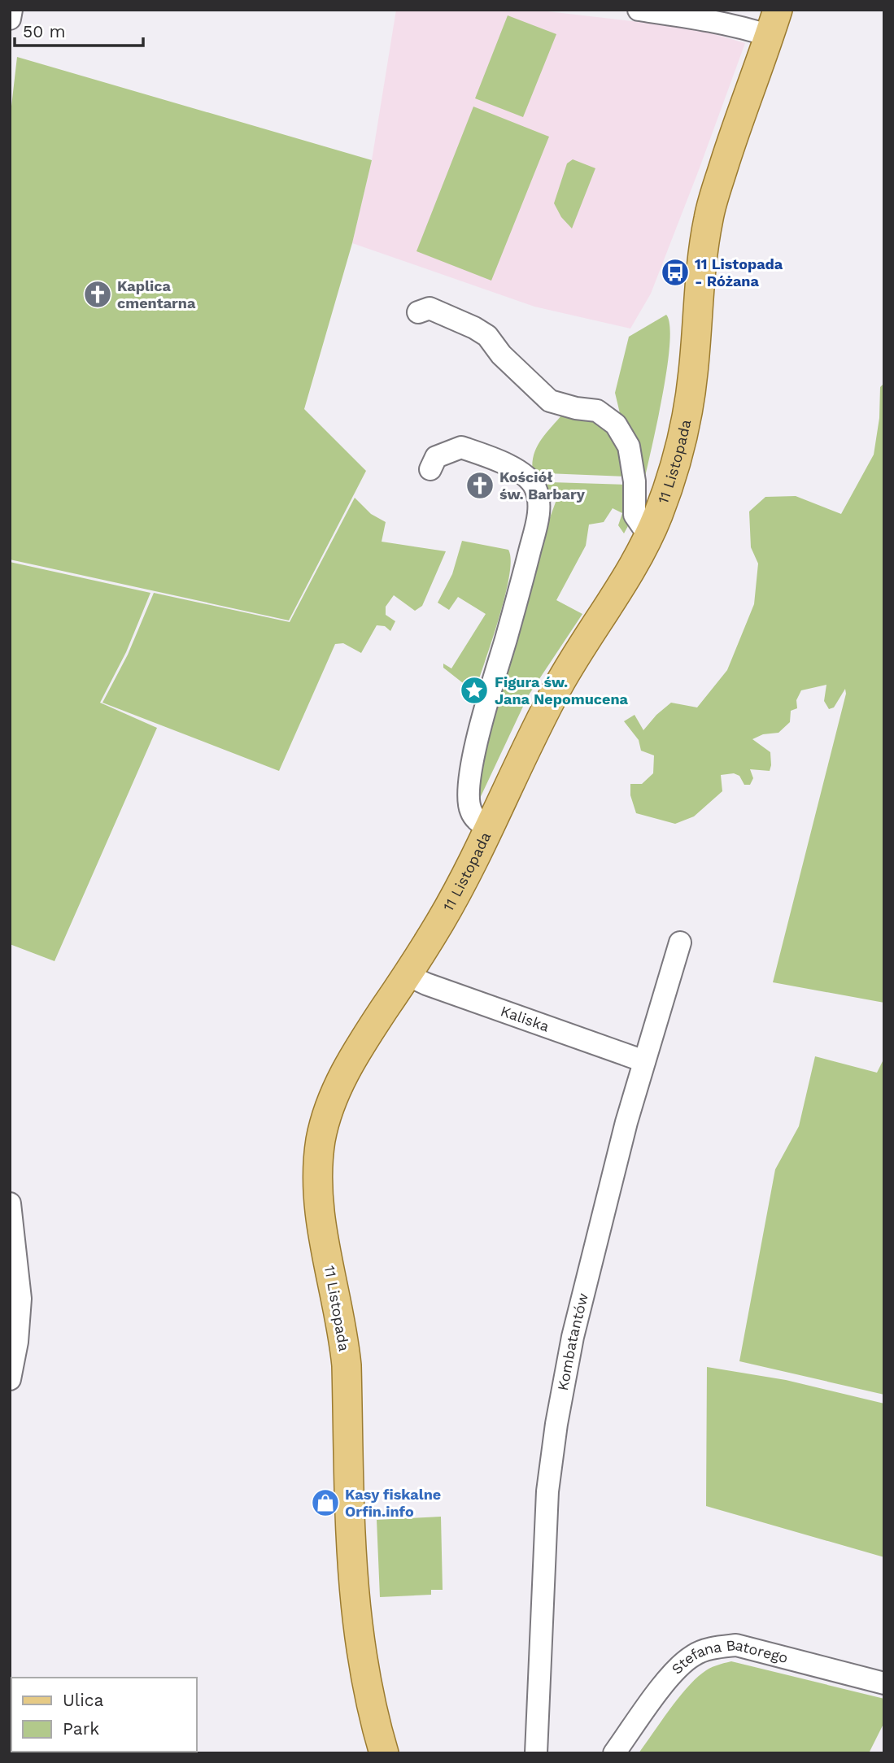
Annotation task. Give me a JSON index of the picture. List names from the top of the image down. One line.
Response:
{"streets":{"main road":["11 Listopada"],"street":["Kaliska","Kombatantów","Stefana Batorego"]},"crossings":[["11 Listopada","Kaliska"],["Kaliska","Kombatantów"]],"places":{"bus stop":["11 Listopada - Różana"],"church":["Kaplica cmentarna","Kościół św. Barbary"],"place":["Figura św. Jana Nepomucena"],"shop":["Kasy fiskalne Orfin.info"]},"legend":["Ulica","Park"],"scale_bar":"50 m"}
